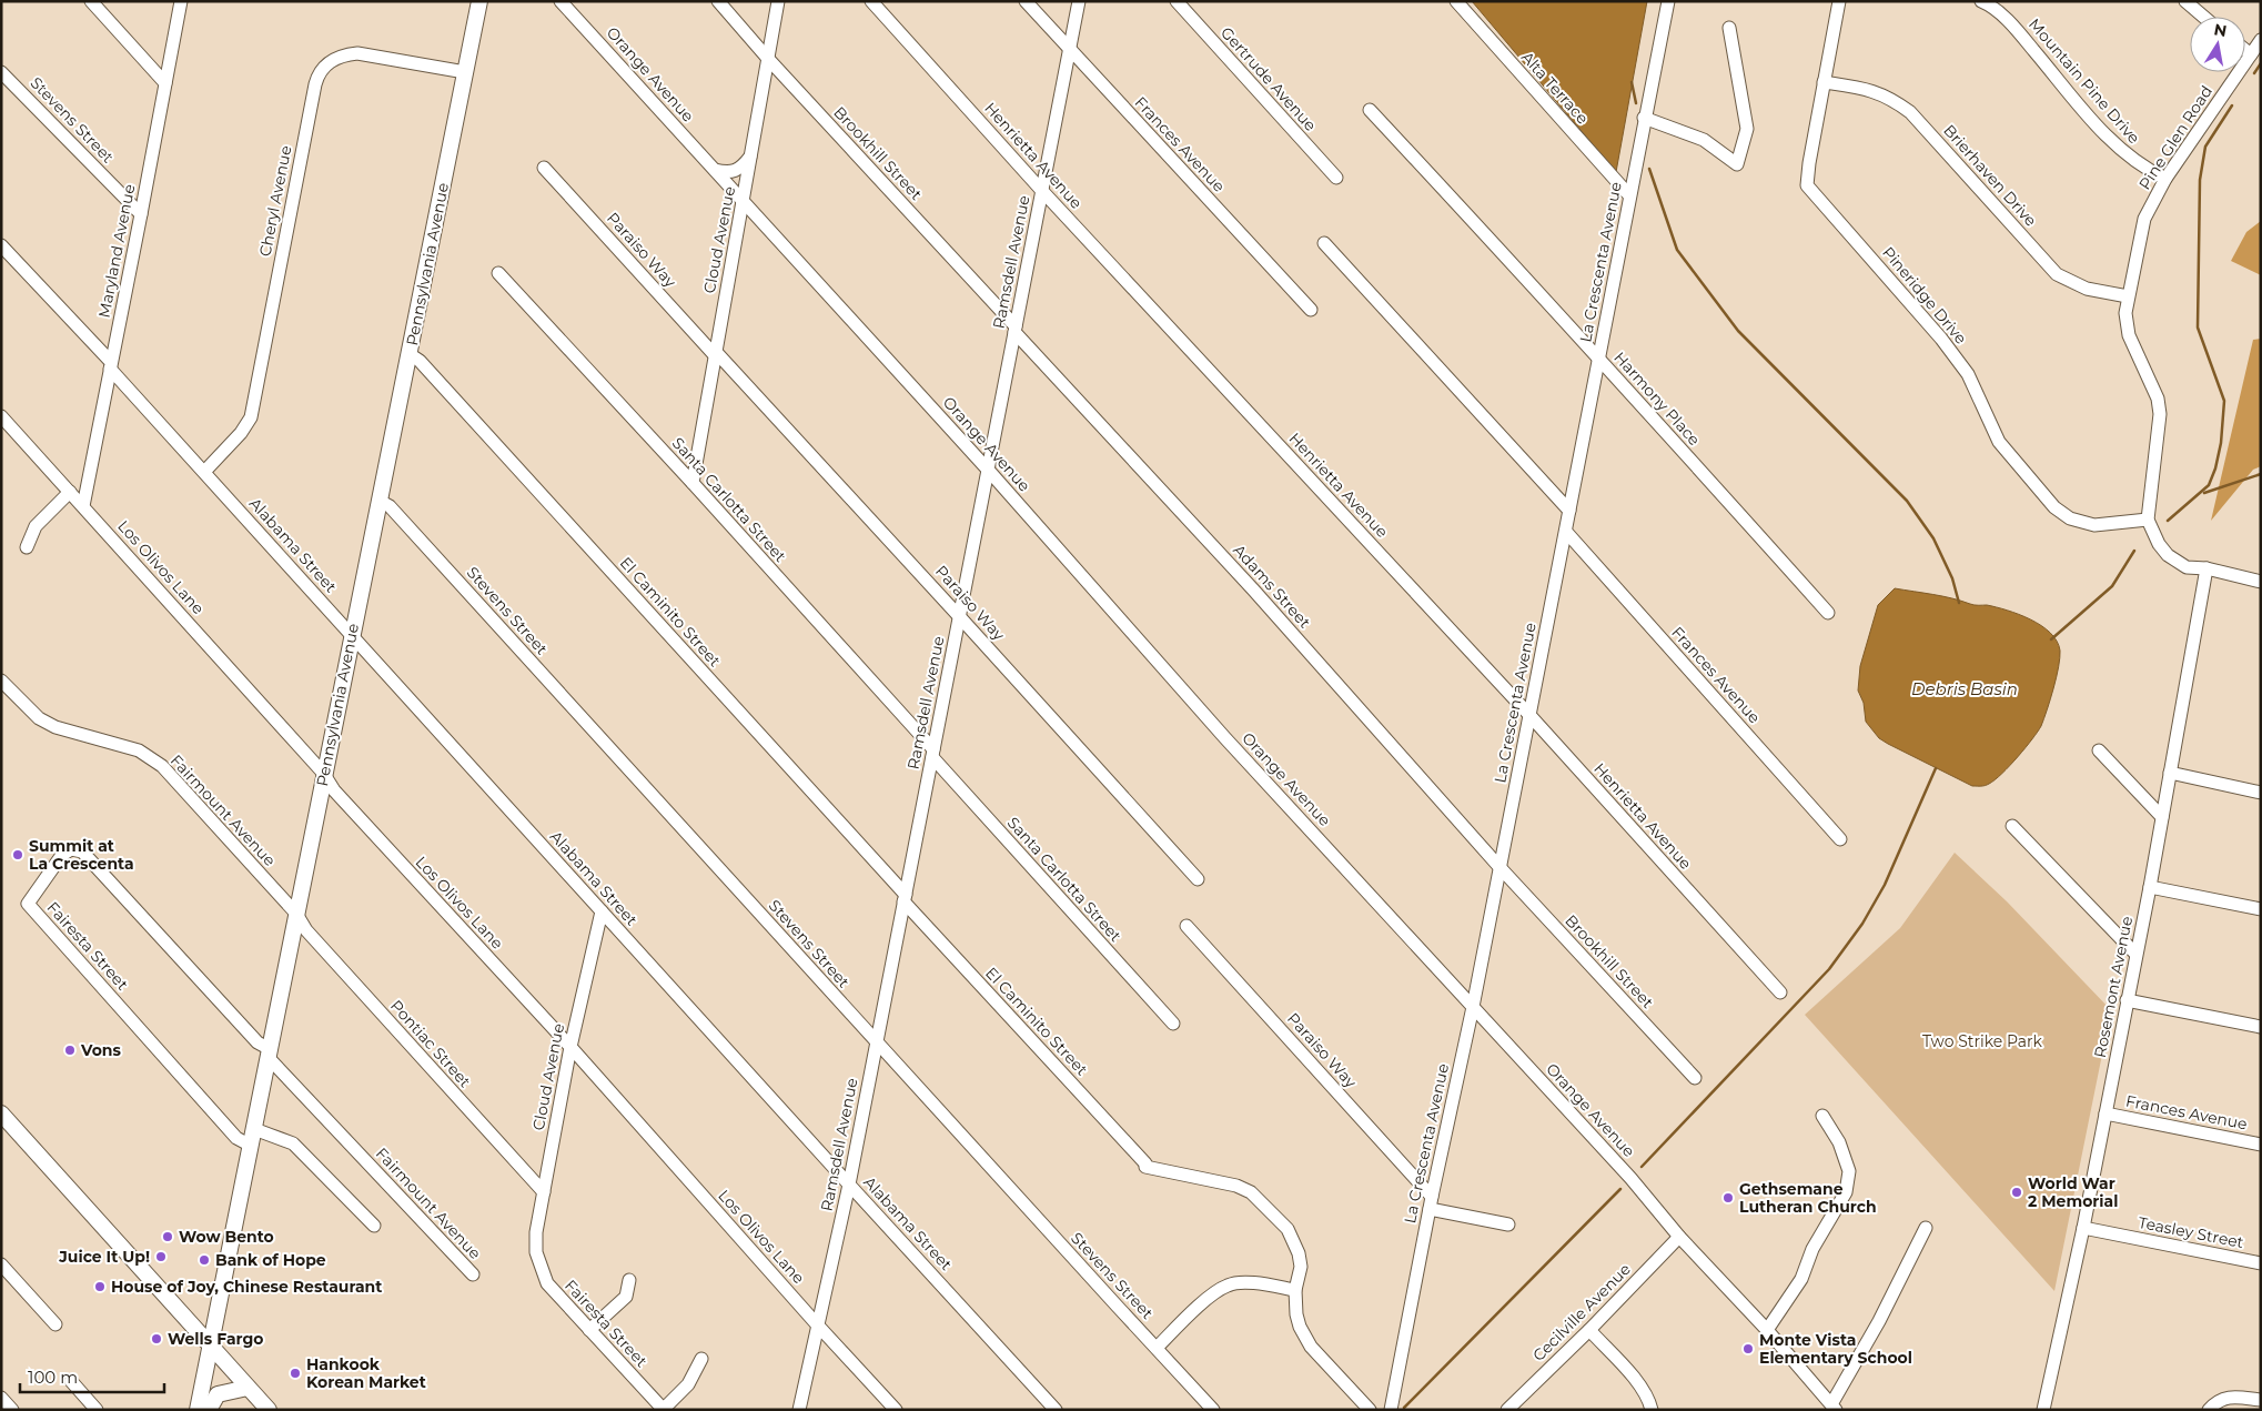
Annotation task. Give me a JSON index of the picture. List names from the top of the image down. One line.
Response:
{"streets":{"main road":["Pennsylvania Avenue"],"street":["Orange Avenue","Gertrude Avenue","Mountain Pine Drive","Alta Terrace","Stevens Street","Pine Glen Road","Frances Avenue","Brookhill Street","Henrietta Avenue","Brierhaven Drive","Cheryl Avenue","Cloud Avenue","Paraiso Way","Maryland Avenue","Ramsdell Avenue","La Crescenta Avenue","Pineridge Drive","Harmony Place","Santa Carlotta Street","Alabama Street","Los Olivos Lane","Adams Street","El Caminito Street","Fairmount Avenue","Fairesta Street","Rosemont Avenue","Pontiac Street","Teasley Street","Cecilville Avenue"]},"crossings":[["Orange Avenue","Cloud Avenue"],["Orange Avenue","Ramsdell Avenue"],["Orange Avenue","La Crescenta Avenue"],["Orange Avenue","Cecilville Avenue"],["Mountain Pine Drive","Pine Glen Road"],["Alta Terrace","La Crescenta Avenue"],["Stevens Street","Maryland Avenue"],["Stevens Street","Ramsdell Avenue"],["Stevens Street","Pennsylvania Avenue"],["Pine Glen Road","Brierhaven Drive"],["Pine Glen Road","Pineridge Drive"],["Frances Avenue","Ramsdell Avenue"],["Frances Avenue","La Crescenta Avenue"],["Frances Avenue","Rosemont Avenue"],["Brookhill Street","Cloud Avenue"],["Brookhill Street","Ramsdell Avenue"],["Brookhill Street","La Crescenta Avenue"],["Brookhill Street","Adams Street"],["Henrietta Avenue","Ramsdell Avenue"],["Henrietta Avenue","La Crescenta Avenue"],["Brierhaven Drive","Pineridge Drive"],["Cheryl Avenue","Pennsylvania Avenue"],["Cheryl Avenue","Alabama Street"],["Cloud Avenue","Paraiso Way"],["Cloud Avenue","Santa Carlotta Street"],["Cloud Avenue","Alabama Street"],["Cloud Avenue","Los Olivos Lane"],["Cloud Avenue","Fairesta Street"],["Cloud Avenue","Pontiac Street"],["Paraiso Way","Ramsdell Avenue"],["Paraiso Way","La Crescenta Avenue"],["Maryland Avenue","Alabama Street"],["Maryland Avenue","Los Olivos Lane"],["Ramsdell Avenue","Santa Carlotta Street"],["Ramsdell Avenue","Alabama Street"],["Ramsdell Avenue","Los Olivos Lane"],["Ramsdell Avenue","Adams Street"],["Ramsdell Avenue","El Caminito Street"],["La Crescenta Avenue","Harmony Place"],["La Crescenta Avenue","Adams Street"],["Pennsylvania Avenue","Alabama Street"],["Pennsylvania Avenue","Los Olivos Lane"],["Pennsylvania Avenue","El Caminito Street"],["Pennsylvania Avenue","Fairmount Avenue"],["Pennsylvania Avenue","Fairesta Street"],["Pennsylvania Avenue","Pontiac Street"],["Fairmount Avenue","Fairesta Street"],["Fairmount Avenue","Pontiac Street"],["Rosemont Avenue","Teasley Street"]],"water":["Debris Basin"],"parks":["Two Strike Park"],"places":["Summit at La Crescenta","Vons","World War 2 Memorial","Gethsemane Lutheran Church","Wow Bento","Juice It Up!","Bank of Hope","House of Joy, Chinese Restaurant","Wells Fargo","Monte Vista Elementary School","Hankook Korean Market"],"scale_bar":"100 m","north":"top"}
